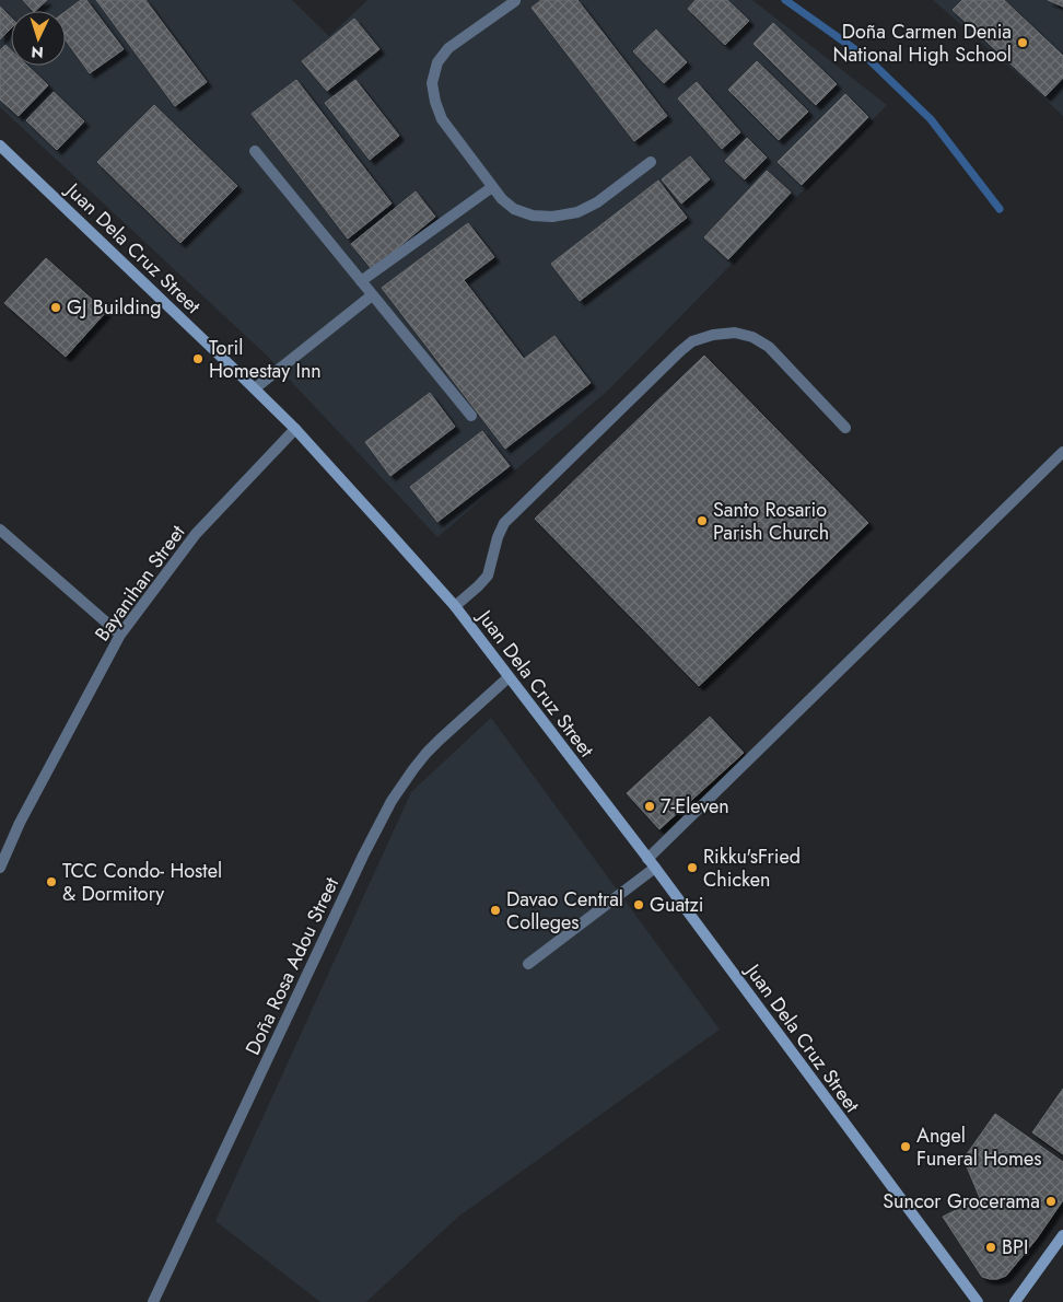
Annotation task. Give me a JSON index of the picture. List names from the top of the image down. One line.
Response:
{"streets":{"street":["Juan Dela Cruz Street","Bayanihan Street","Doña Rosa Adou Street"]},"crossings":[["Juan Dela Cruz Street","Bayanihan Street"],["Juan Dela Cruz Street","Doña Rosa Adou Street"]],"places":["Doña Carmen Denia National High School","GJ Building","Toril Homestay Inn","Santo Rosario Parish Church","7-Eleven","Rikku'sFried Chicken","TCC Condo- Hostel & Dormitory","Guatzi","Davao Central Colleges","Angel Funeral Homes","Suncor Grocerama","BPI"],"north":"bottom"}
